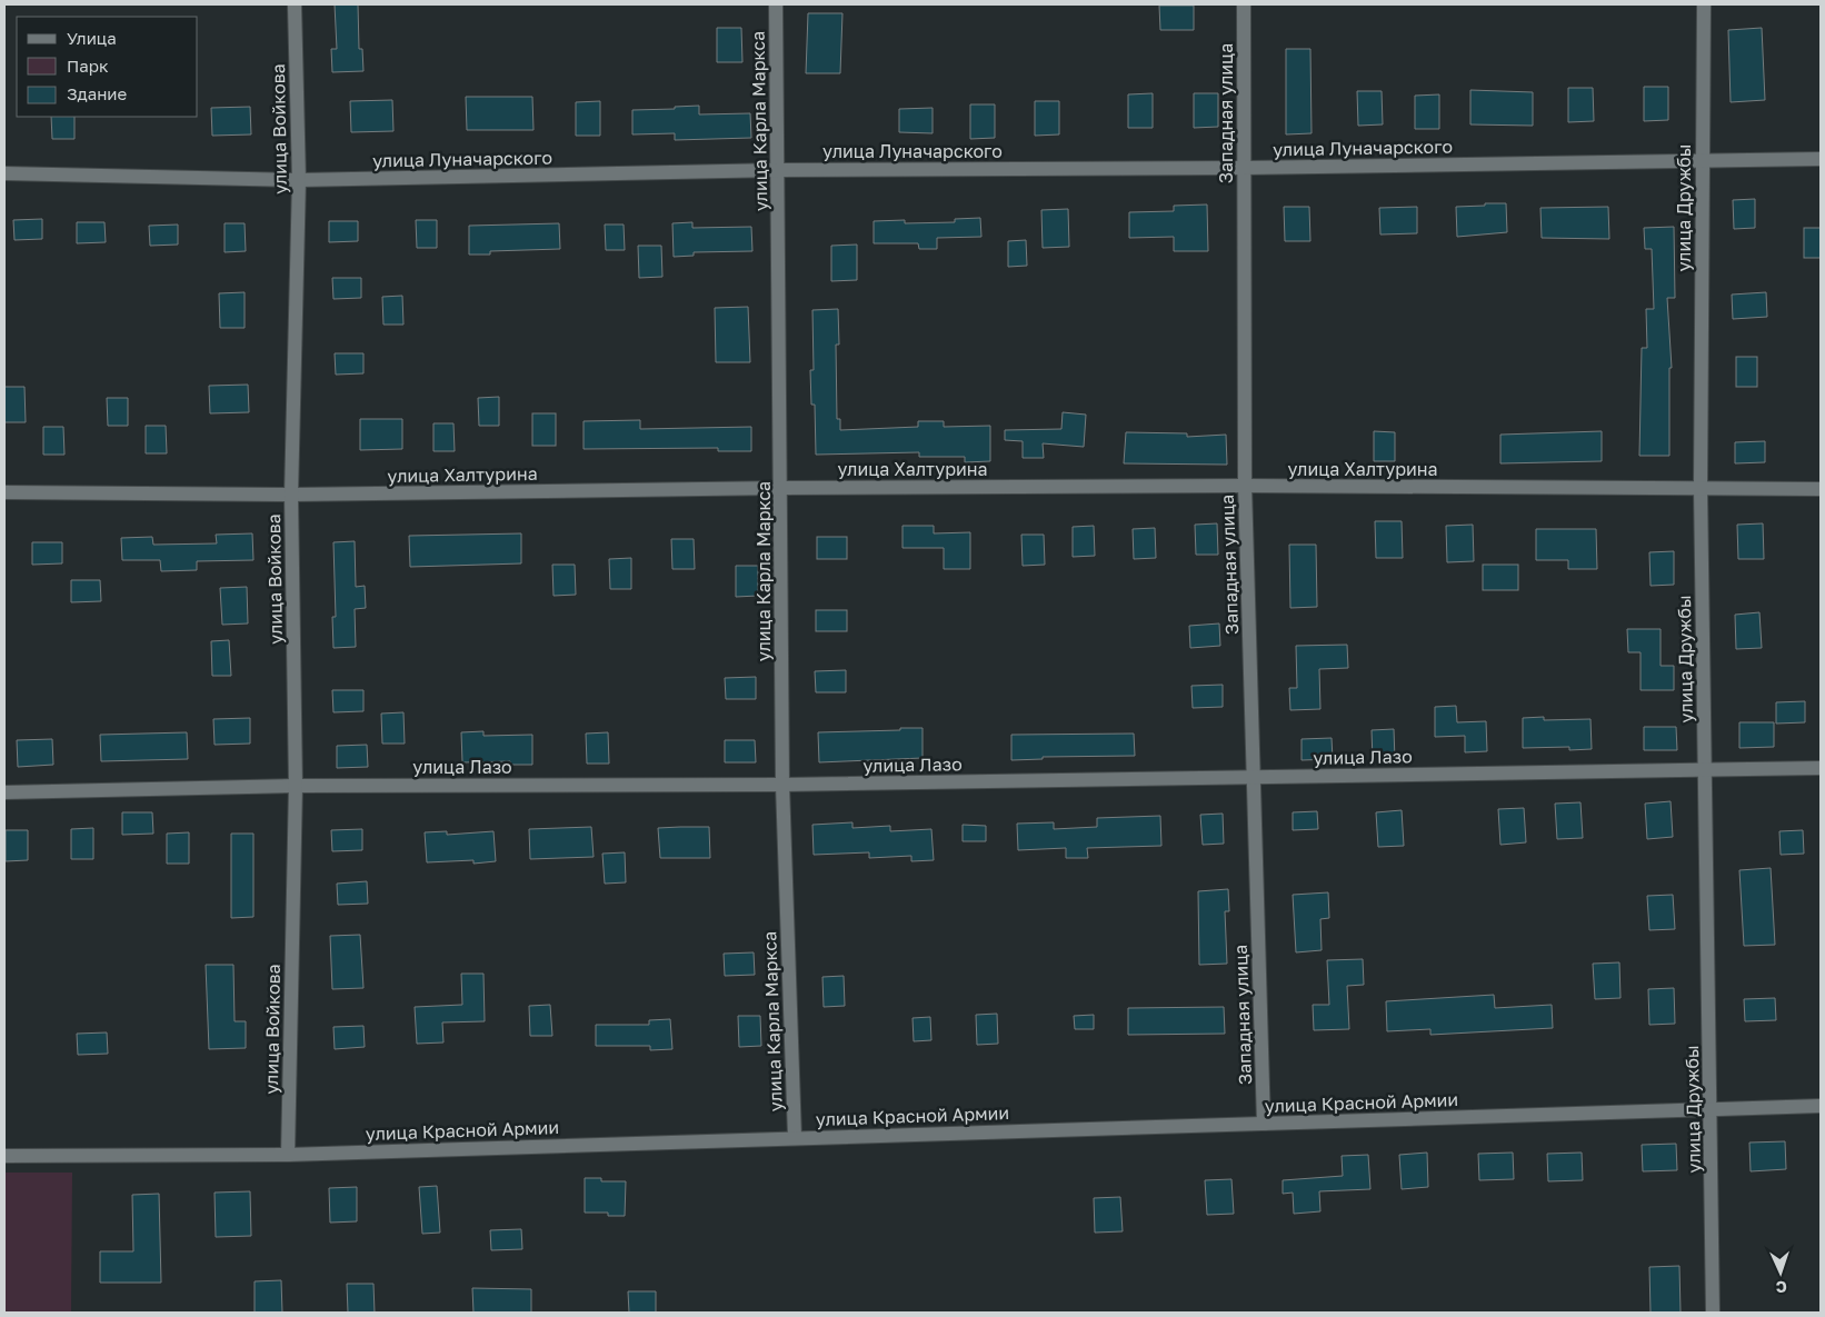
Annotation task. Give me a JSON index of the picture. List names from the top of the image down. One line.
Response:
{"streets":{"street":["Западная улица","улица Карла Маркса","улица Войкова","улица Луначарского","улица Дружбы","улица Халтурина","улица Лазо","улица Красной Армии"]},"crossings":[["Западная улица","улица Луначарского"],["Западная улица","улица Халтурина"],["Западная улица","улица Лазо"],["Западная улица","улица Красной Армии"],["улица Карла Маркса","улица Луначарского"],["улица Карла Маркса","улица Халтурина"],["улица Карла Маркса","улица Лазо"],["улица Карла Маркса","улица Красной Армии"],["улица Войкова","улица Луначарского"],["улица Войкова","улица Халтурина"],["улица Войкова","улица Лазо"],["улица Войкова","улица Красной Армии"],["улица Луначарского","улица Дружбы"],["улица Дружбы","улица Халтурина"],["улица Дружбы","улица Лазо"],["улица Дружбы","улица Красной Армии"]],"legend":["Улица","Парк","Здание"],"north":"bottom"}
